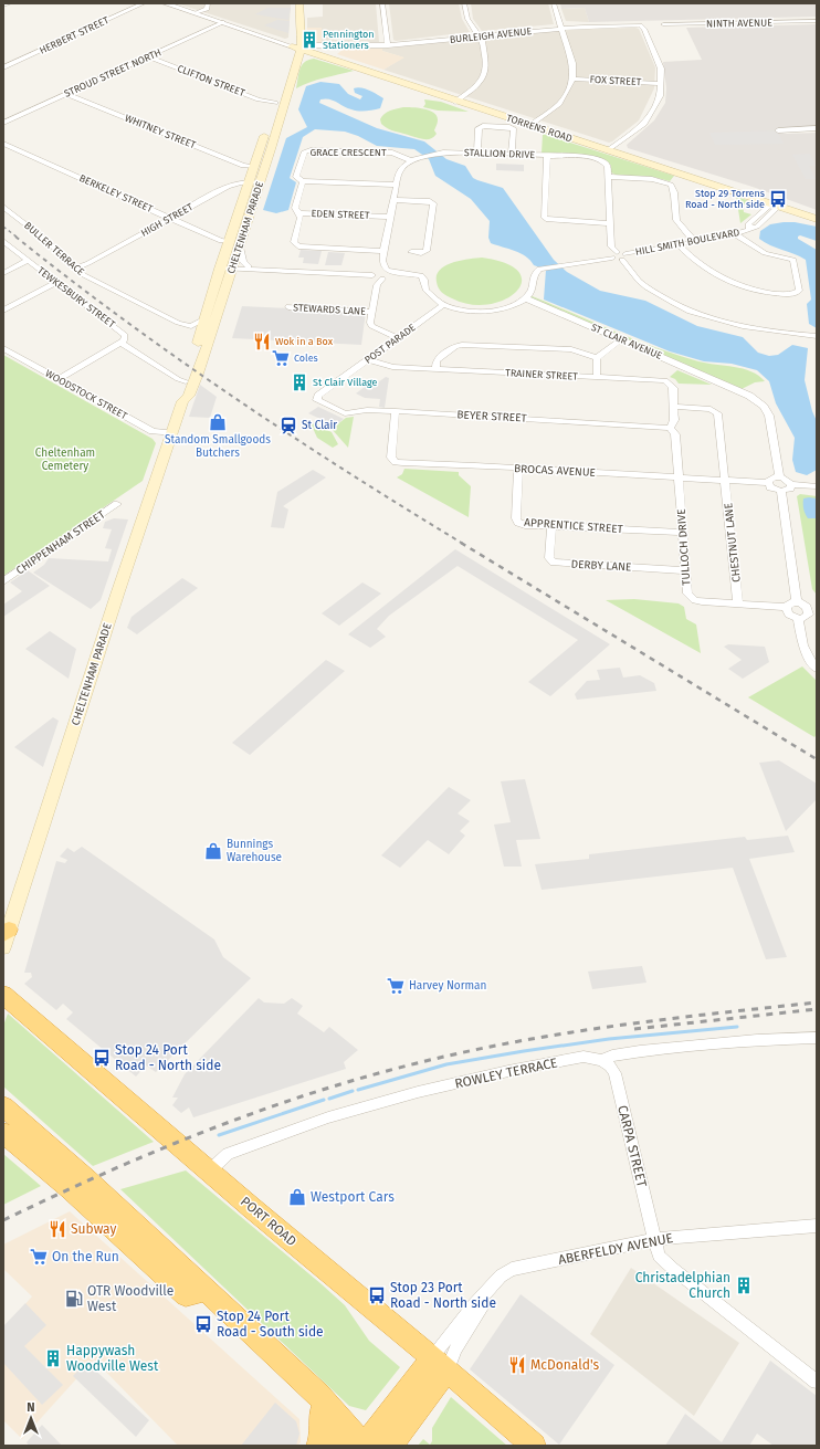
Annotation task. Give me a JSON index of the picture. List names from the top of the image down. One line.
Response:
{"streets":{"highway":["PORT ROAD"],"main road":["TORRENS ROAD","CHELTENHAM PARADE"],"street":["NINTH AVENUE","HERBERT STREET","BURLEIGH AVENUE","STROUD STREET NORTH","CLIFTON STREET","FOX STREET","WHITNEY STREET","GRACE CRESCENT","STALLION DRIVE","BERKELEY STREET","EDEN STREET","HIGH STREET","HILL SMITH BOULEVARD","BULLER TERRACE","TEWKESBURY STREET","STEWARDS LANE","ST CLAIR AVENUE","POST PARADE","TRAINER STREET","WOODSTOCK STREET","BEYER STREET","BROCAS AVENUE","APPRENTICE STREET","CHIPPENHAM STREET","CHESTNUT LANE","TULLOCH DRIVE","DERBY LANE","ROWLEY TERRACE","CARPA STREET","ABERFELDY AVENUE"]},"crossings":[["BURLEIGH AVENUE","FOX STREET"],["BURLEIGH AVENUE","TORRENS ROAD"],["BURLEIGH AVENUE","CHELTENHAM PARADE"],["STROUD STREET NORTH","CLIFTON STREET"],["STROUD STREET NORTH","TORRENS ROAD"],["STROUD STREET NORTH","WHITNEY STREET"],["CLIFTON STREET","CHELTENHAM PARADE"],["TORRENS ROAD","CHELTENHAM PARADE"],["TORRENS ROAD","HILL SMITH BOULEVARD"],["WHITNEY STREET","CHELTENHAM PARADE"],["GRACE CRESCENT","STALLION DRIVE"],["GRACE CRESCENT","EDEN STREET"],["BERKELEY STREET","HIGH STREET"],["BERKELEY STREET","CHELTENHAM PARADE"],["HIGH STREET","CHELTENHAM PARADE"],["HIGH STREET","BULLER TERRACE"],["CHELTENHAM PARADE","BULLER TERRACE"],["CHELTENHAM PARADE","TEWKESBURY STREET"],["CHELTENHAM PARADE","WOODSTOCK STREET"],["POST PARADE","TRAINER STREET"],["POST PARADE","BEYER STREET"],["TRAINER STREET","BEYER STREET"],["TRAINER STREET","CHESTNUT LANE"],["TRAINER STREET","TULLOCH DRIVE"],["BEYER STREET","BROCAS AVENUE"],["BEYER STREET","TULLOCH DRIVE"],["BROCAS AVENUE","APPRENTICE STREET"],["BROCAS AVENUE","CHESTNUT LANE"],["BROCAS AVENUE","TULLOCH DRIVE"],["APPRENTICE STREET","TULLOCH DRIVE"],["APPRENTICE STREET","DERBY LANE"],["CHESTNUT LANE","TULLOCH DRIVE"],["TULLOCH DRIVE","DERBY LANE"],["ROWLEY TERRACE","CARPA STREET"],["ROWLEY TERRACE","PORT ROAD"],["CARPA STREET","ABERFELDY AVENUE"],["PORT ROAD","ABERFELDY AVENUE"]],"parks":["Cheltenham Cemetery"],"places":{"building":["Pennington Stationers","St Clair Village","Christadelphian Church","Happywash Woodville West"],"bus stop":["Stop 29 Torrens Road - North side","Stop 24 Port Road - North side","Stop 23 Port Road - North side","Stop 24 Port Road - South side"],"restaurant":["Wok in a Box","Subway","McDonald's"],"supermarket":["Coles","Harvey Norman","On the Run"],"shop":["Standom Smallgoods Butchers","Bunnings Warehouse","Westport Cars"],"station":["St Clair"],"fuel station":["OTR Woodville West"]},"north":"top"}
